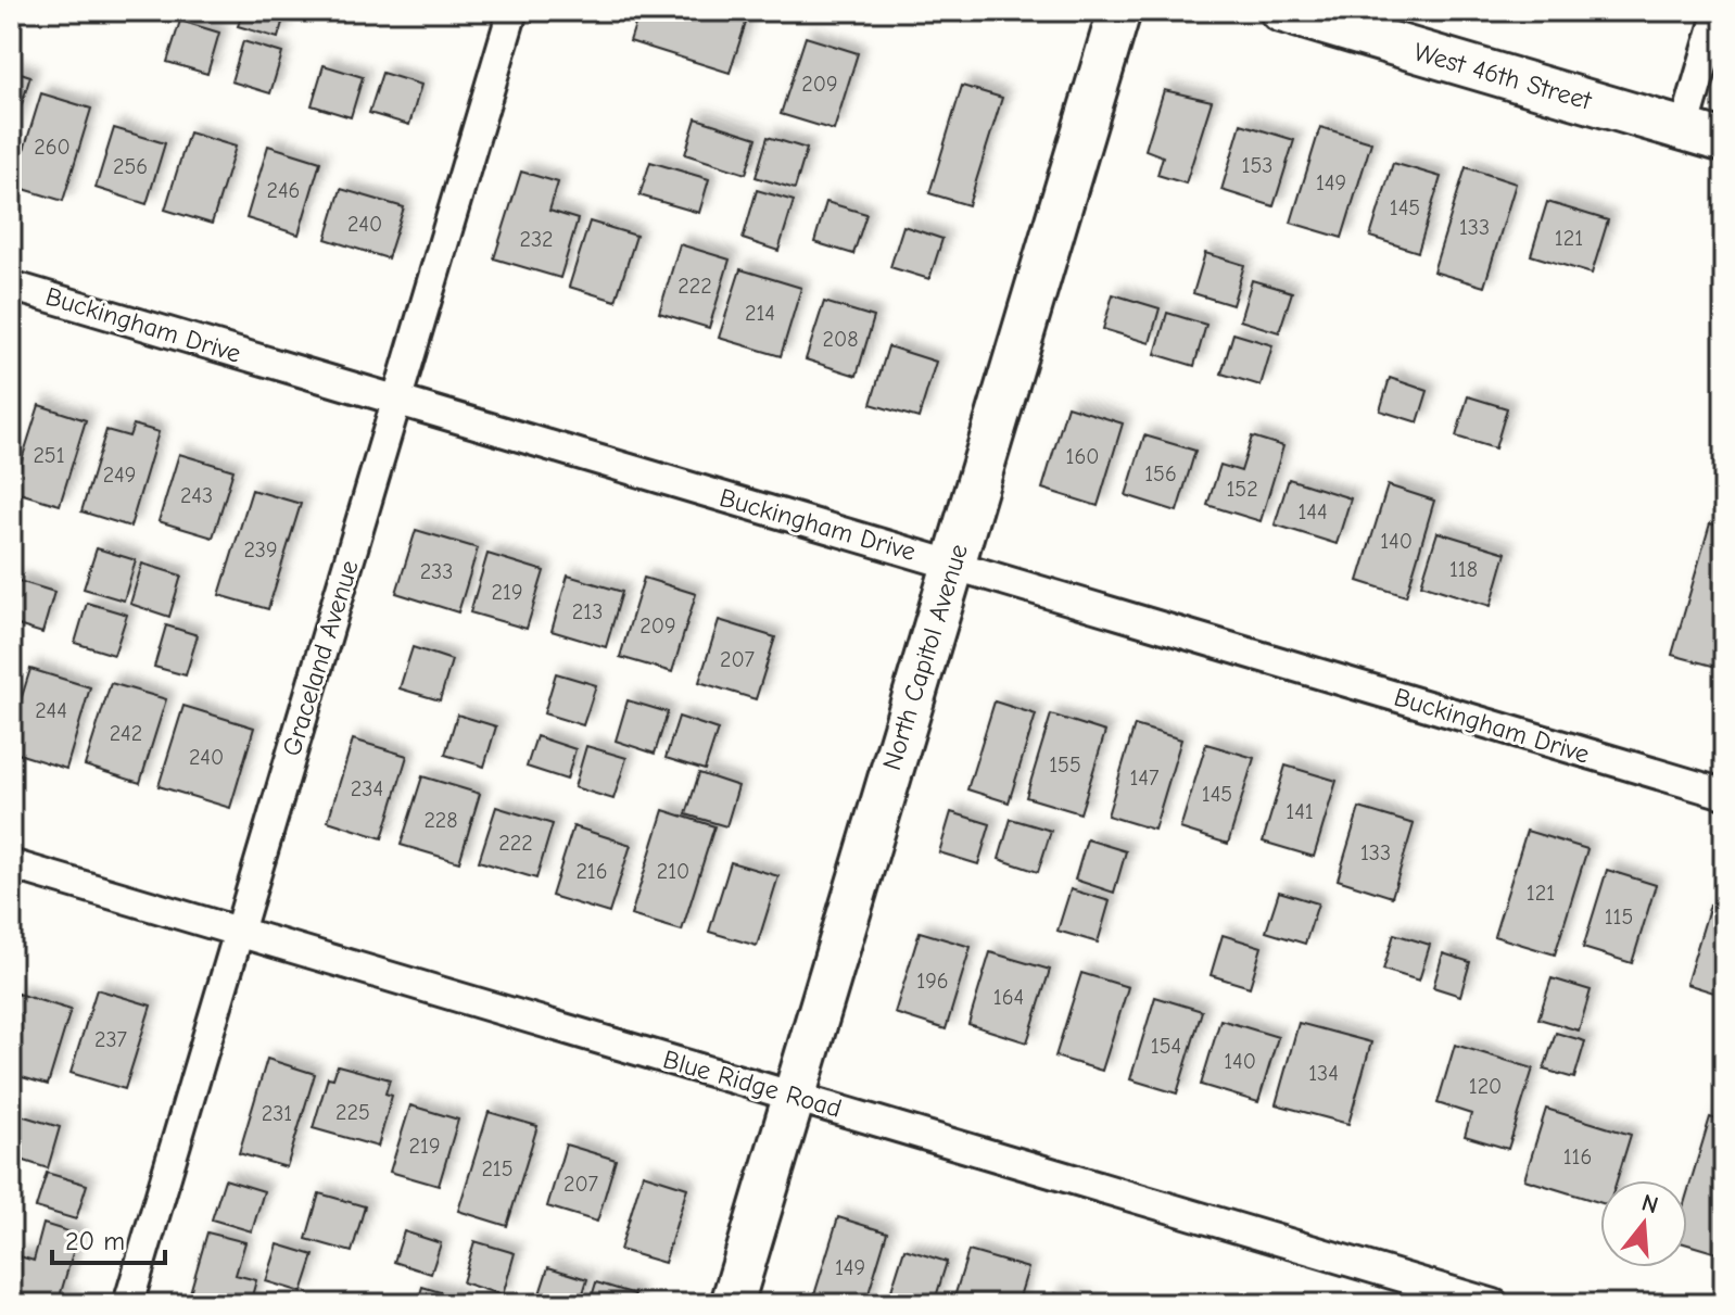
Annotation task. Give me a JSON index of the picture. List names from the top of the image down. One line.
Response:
{"streets":{"main road":["West 46th Street","North Capitol Avenue"],"street":["Buckingham Drive","Graceland Avenue","Blue Ridge Road"]},"crossings":[["Buckingham Drive","North Capitol Avenue"],["Buckingham Drive","Graceland Avenue"],["North Capitol Avenue","Blue Ridge Road"],["Graceland Avenue","Blue Ridge Road"]],"house_numbers":["209","260","153","256","149","246","145","240","133","121","232","222","214","208","251","160","156","249","152","243","144","140","239","118","233","219","213","209","207","244","242","240","155","147","234","145","141","228","222","133","216","210","121","115","196","164","237","154","140","134","120","225","231","219","116","215","207","149"],"scale_bar":"20 m","north":"top"}
